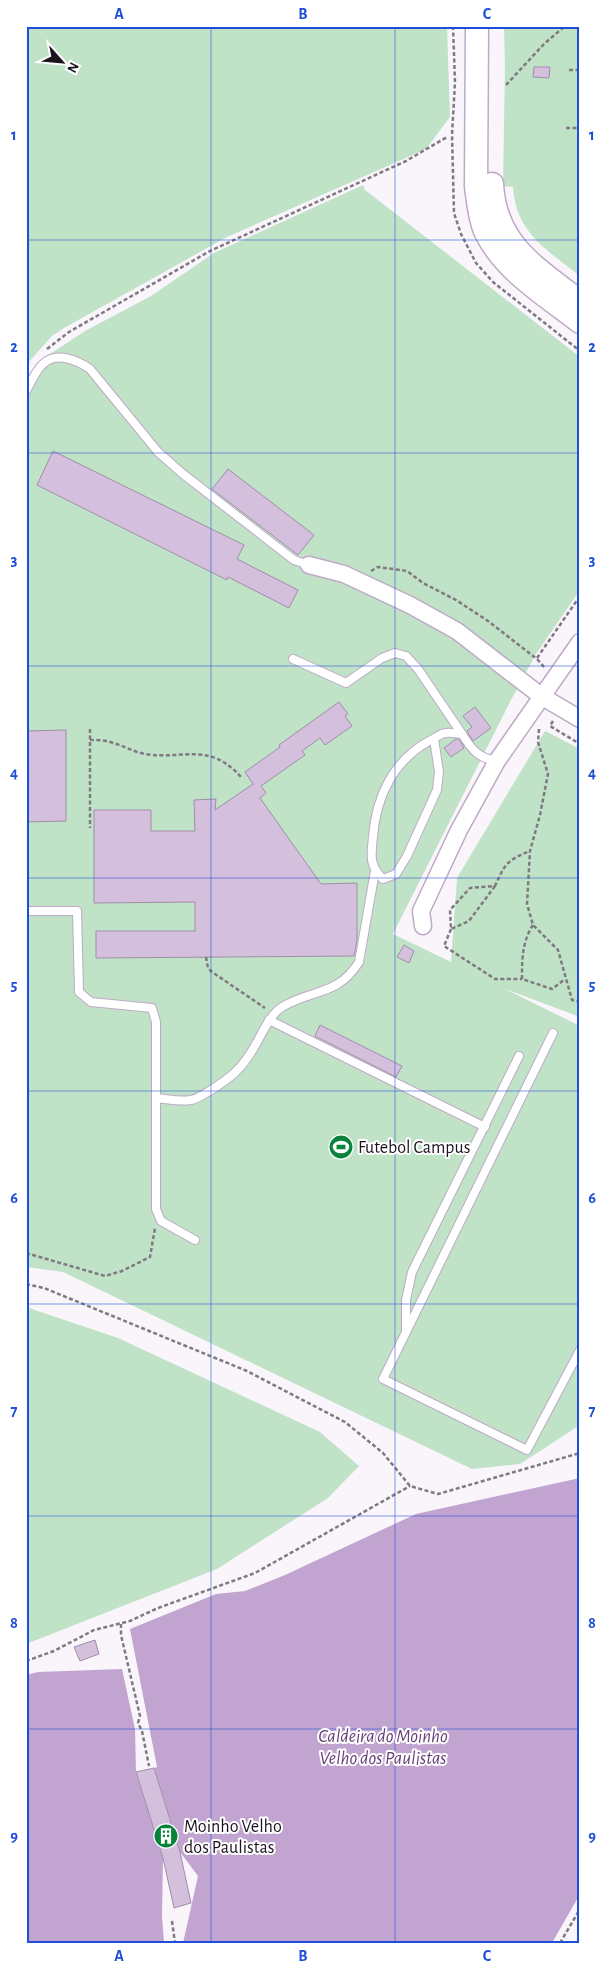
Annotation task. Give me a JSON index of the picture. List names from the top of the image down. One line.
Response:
{"water":["Caldeira do Moinho Velho dos Paulistas"],"places":{"sports":["Futebol Campus"],"building":["Moinho Velho dos Paulistas"]},"north":"bottom right","grid":{"columns":["A","B","C"],"rows":["1","2","3","4","5","6","7","8","9"]}}
